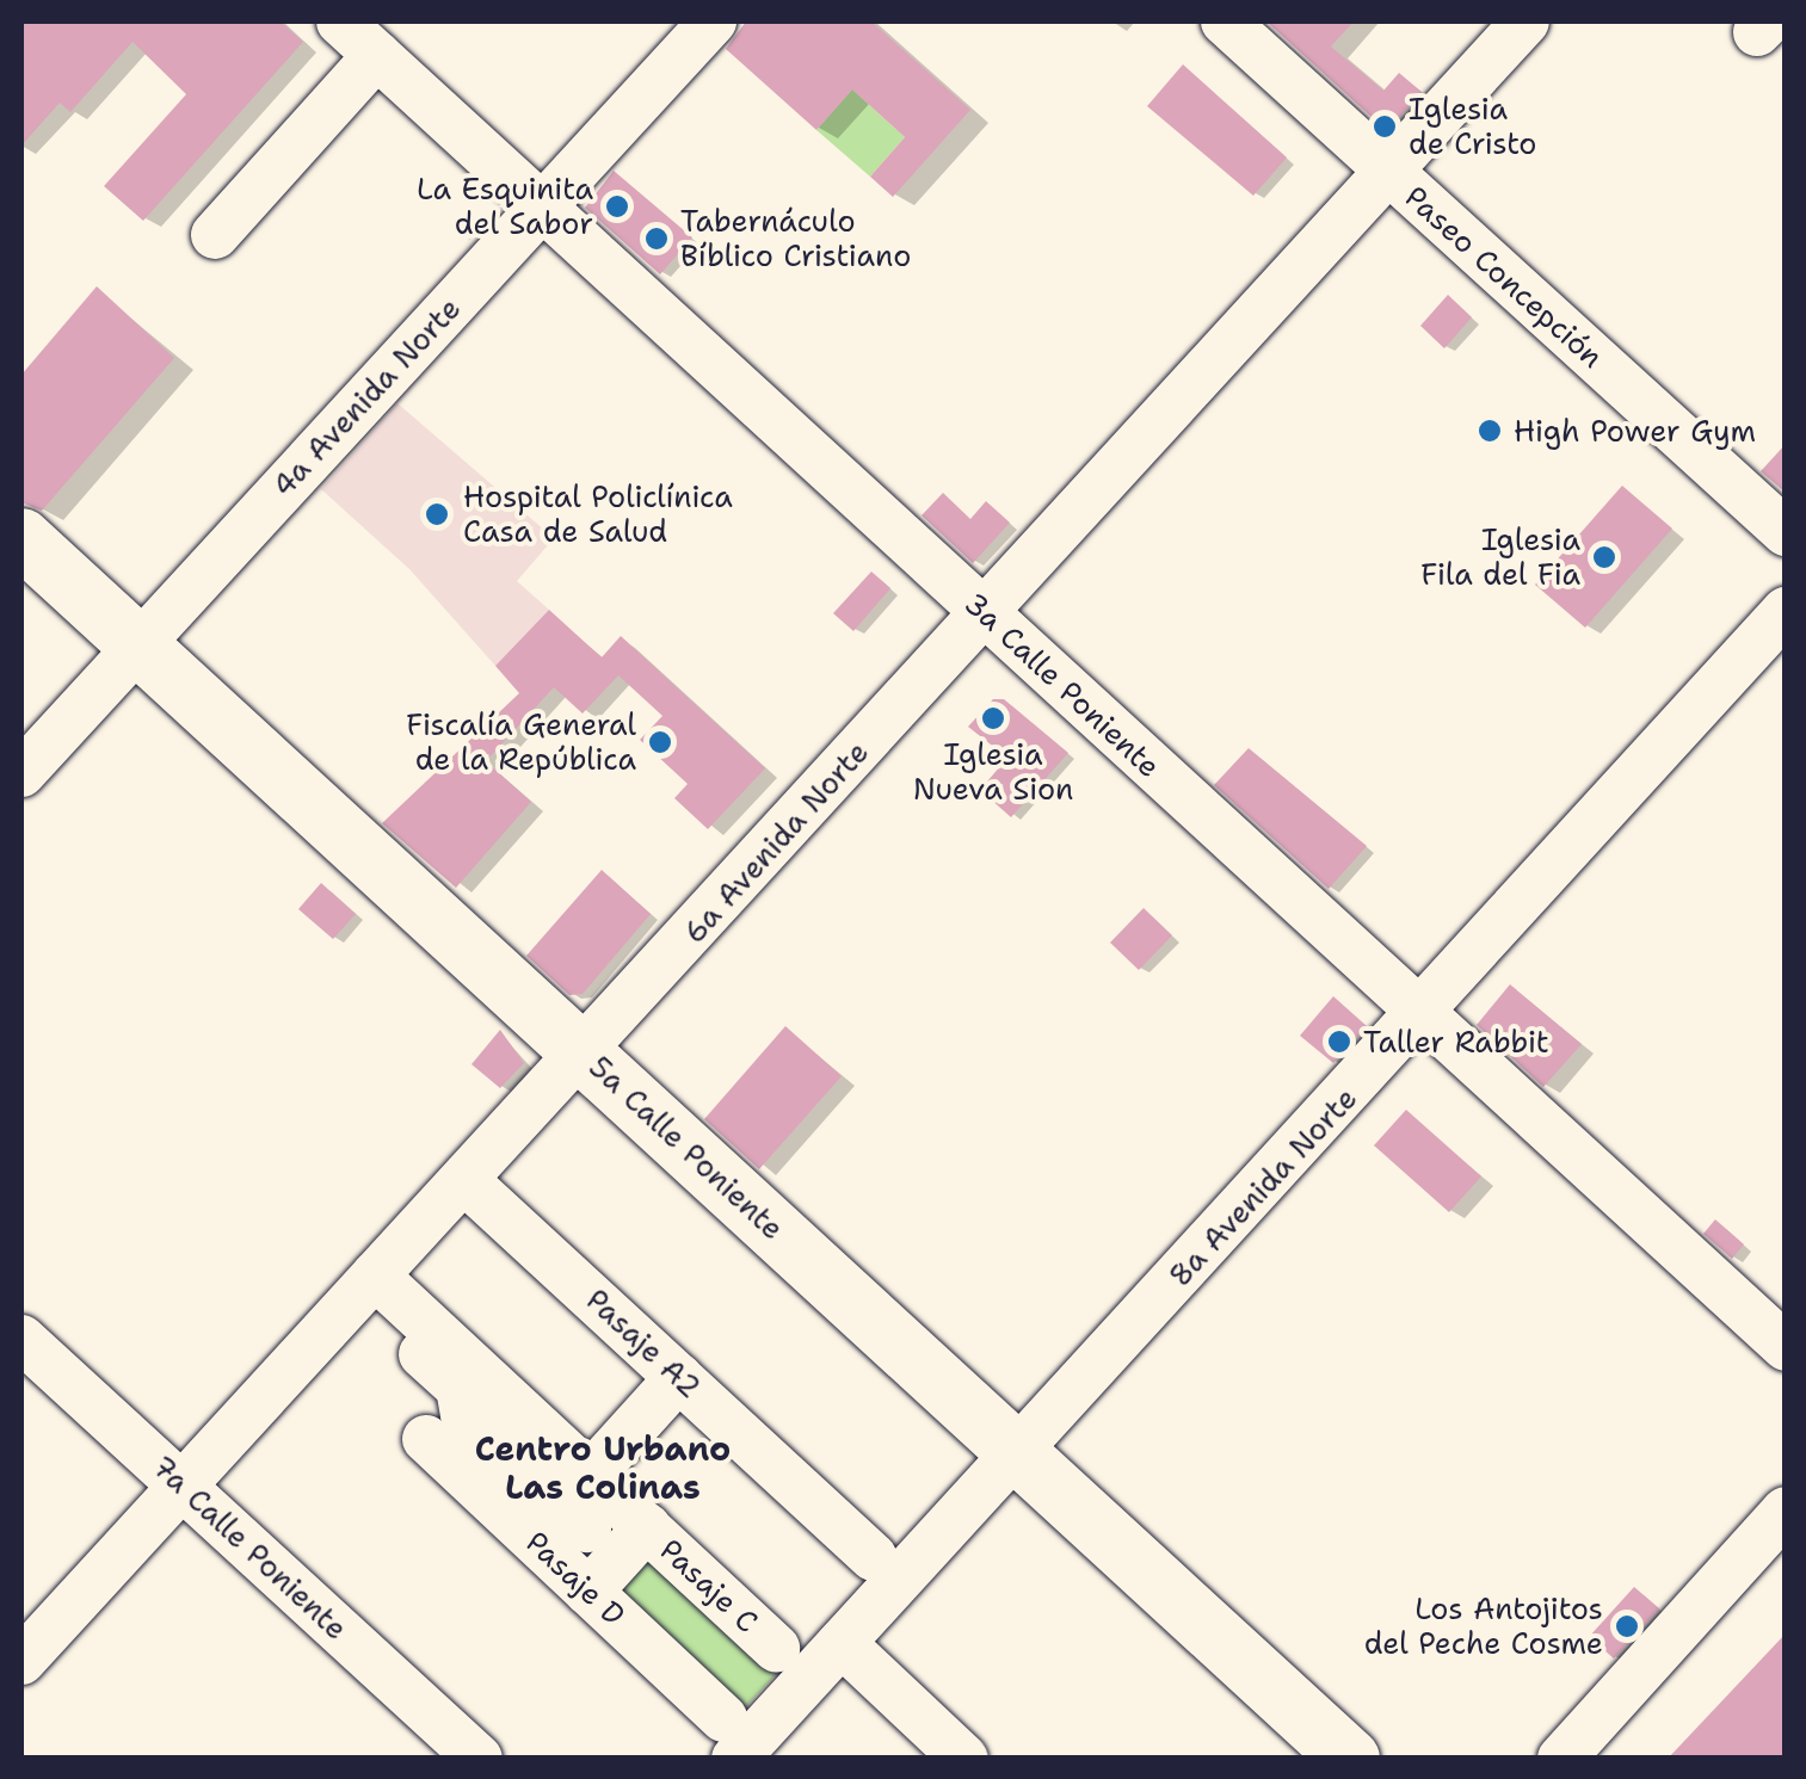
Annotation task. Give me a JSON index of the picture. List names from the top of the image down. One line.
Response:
{"streets":{"main road":["5a Calle Poniente"],"street":["Paseo Concepción","4a Avenida Norte","3a Calle Poniente","6a Avenida Norte","8a Avenida Norte","Pasaje A2","7a Calle Poniente","Pasaje D","Pasaje C"]},"crossings":[["Paseo Concepción","6a Avenida Norte"],["4a Avenida Norte","3a Calle Poniente"],["4a Avenida Norte","5a Calle Poniente"],["3a Calle Poniente","6a Avenida Norte"],["3a Calle Poniente","8a Avenida Norte"],["6a Avenida Norte","5a Calle Poniente"],["6a Avenida Norte","Pasaje A2"],["6a Avenida Norte","7a Calle Poniente"],["6a Avenida Norte","Pasaje C"],["5a Calle Poniente","8a Avenida Norte"],["8a Avenida Norte","Pasaje D"]],"districts":["Centro Urbano Las Colinas"],"places":["Iglesia de Cristo","La Esquinita del Sabor","Tabernáculo Bíblico Cristiano","High Power Gym","Hospital Policlínica Casa de Salud","Iglesia Fila del Fia","Iglesia Nueva Sion","Fiscalía General de la República","Taller Rabbit","Los Antojitos del Peche Cosme"]}
